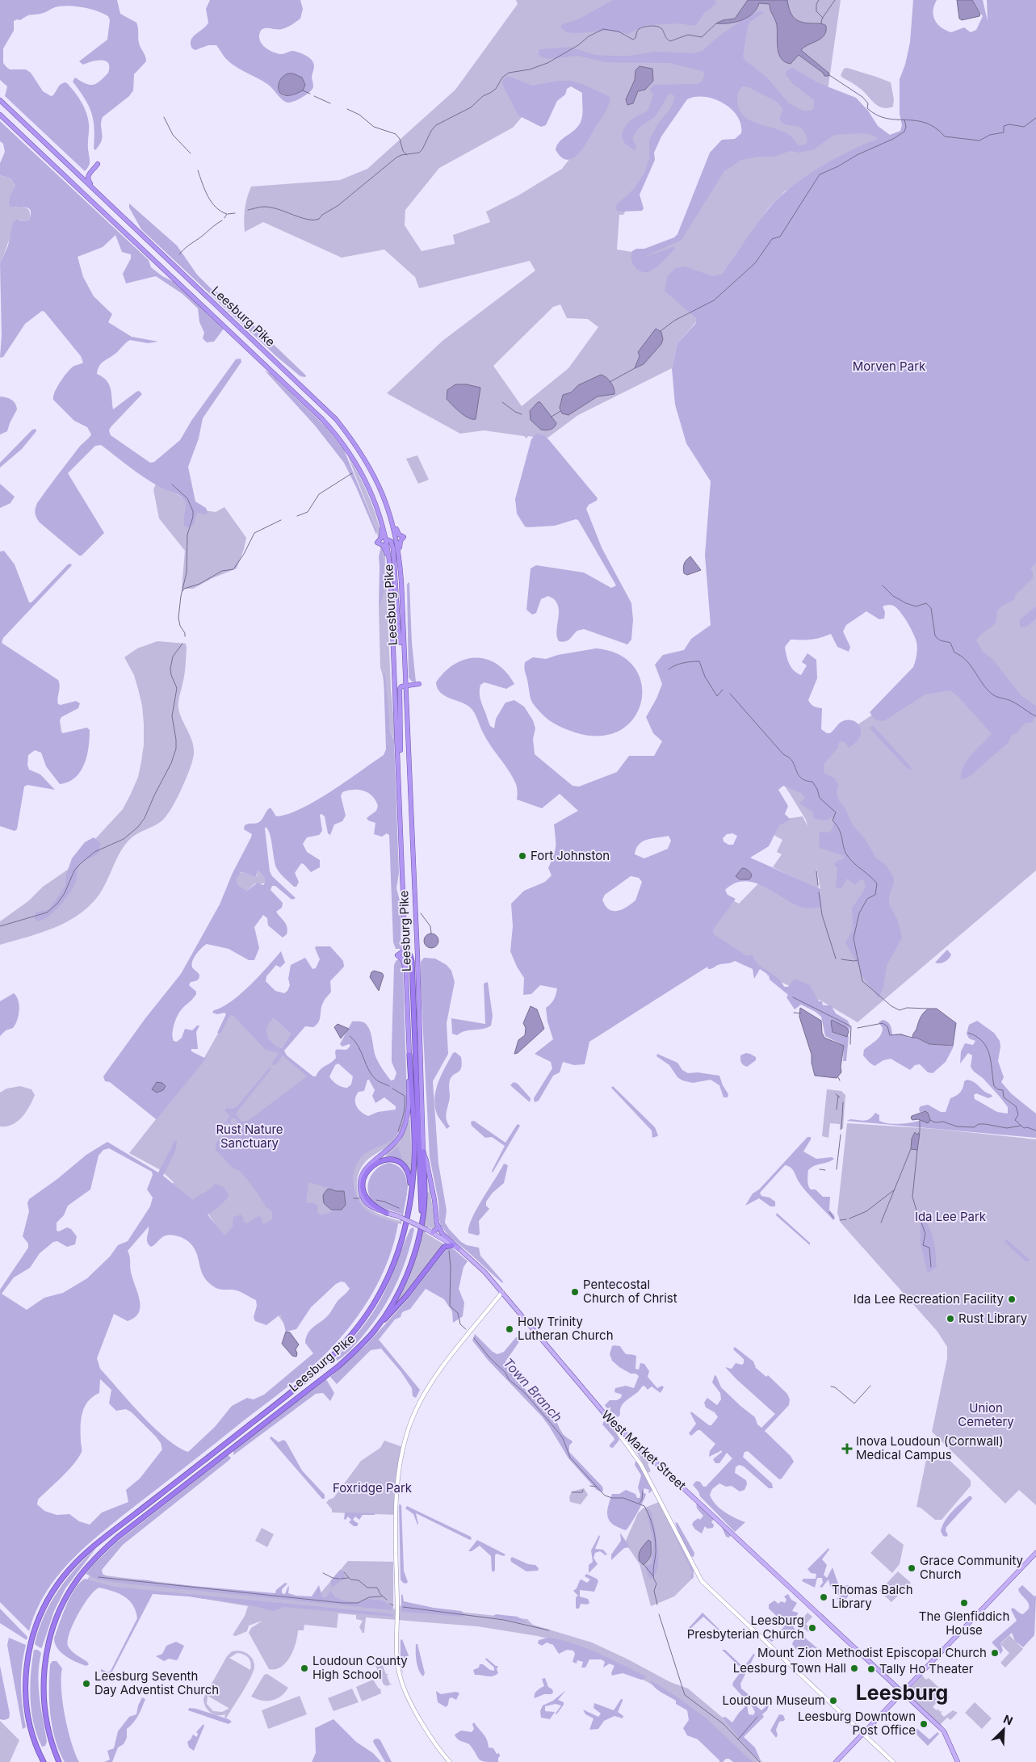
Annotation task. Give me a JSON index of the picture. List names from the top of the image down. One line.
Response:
{"streets":{"highway":["Leesburg Pike"],"main road":["West Market Street"]},"districts":["Leesburg"],"water":["Town Branch"],"parks":["Morven Park","Rust Nature Sanctuary","Ida Lee Park","Union Cemetery","Foxridge Park"],"places":{"other":["Fort Johnston","Pentecostal Church of Christ","Ida Lee Recreation Facility","Rust Library","Holy Trinity Lutheran Church","Grace Community Church","Thomas Balch Library","The Glenfiddich House","Leesburg Presbyterian Church","Mount Zion Methodist Episcopal Church","Loudoun County High School","Leesburg Town Hall","Tally Ho Theater","Leesburg Seventh Day Adventist Church","Loudoun Museum","Leesburg Downtown Post Office"],"health":["Inova Loudoun (Cornwall) Medical Campus"]},"north":"top right"}
